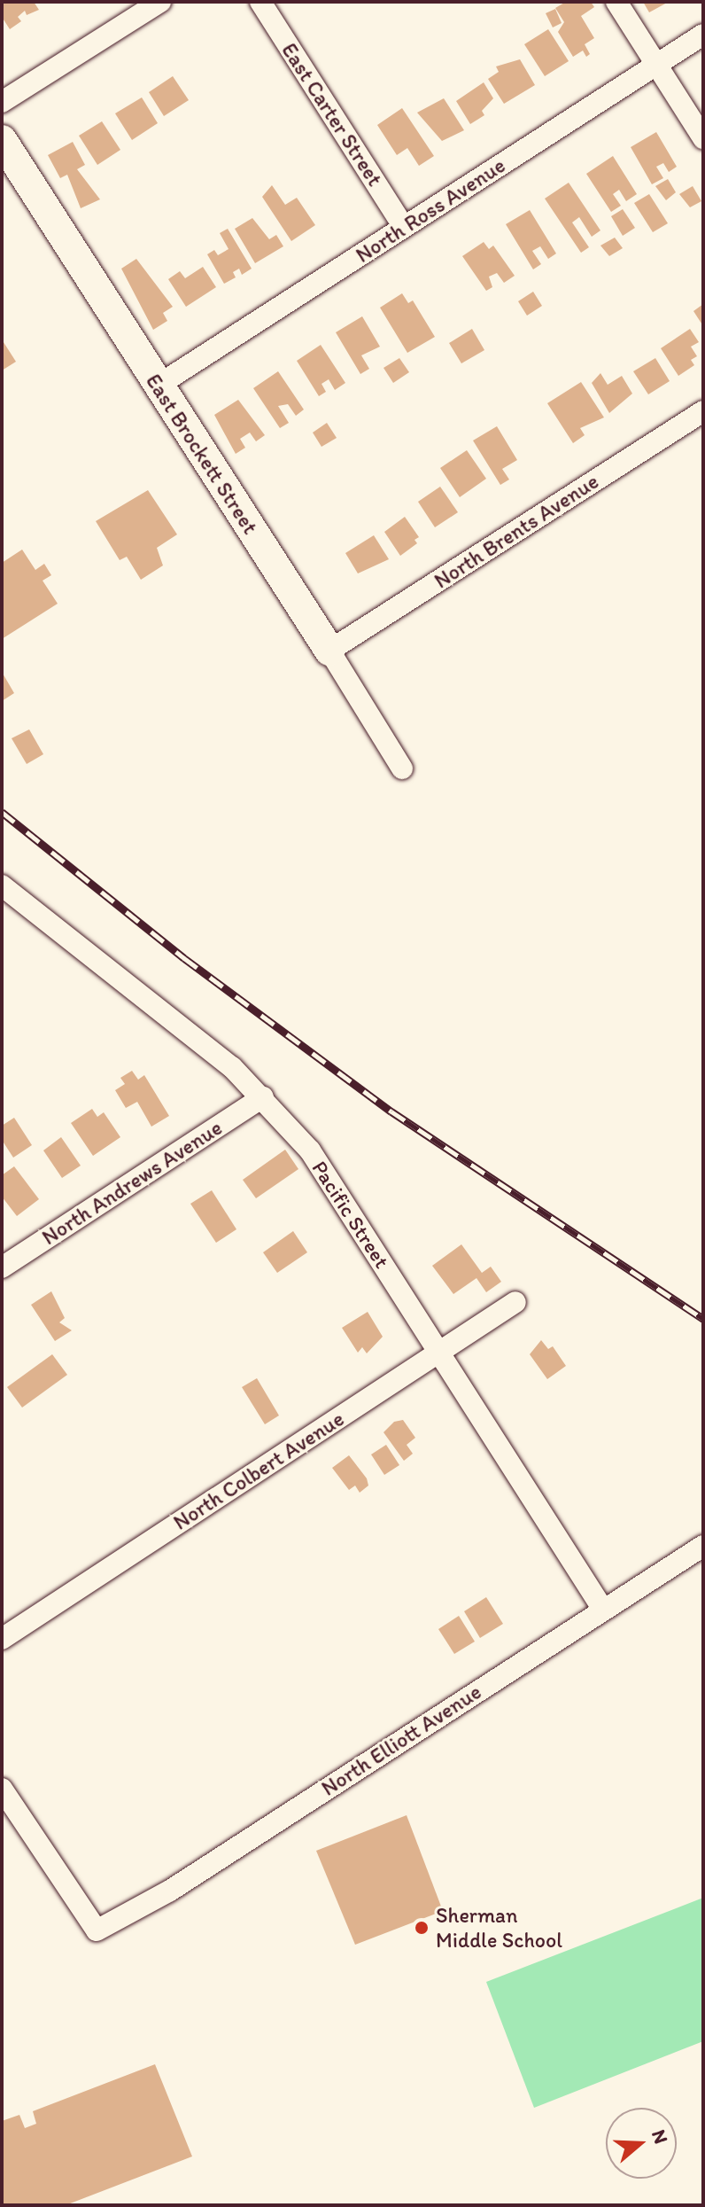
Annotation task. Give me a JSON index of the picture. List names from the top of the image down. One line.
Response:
{"streets":{"street":["East Carter Street","North Ross Avenue","East Brockett Street","North Brents Avenue","North Andrews Avenue","Pacific Street","North Colbert Avenue","North Elliott Avenue"]},"crossings":[["East Carter Street","North Ross Avenue"],["North Ross Avenue","East Brockett Street"],["East Brockett Street","North Brents Avenue"],["North Andrews Avenue","Pacific Street"],["Pacific Street","North Colbert Avenue"],["Pacific Street","North Elliott Avenue"]],"places":["Sherman Middle School"],"north":"right"}
